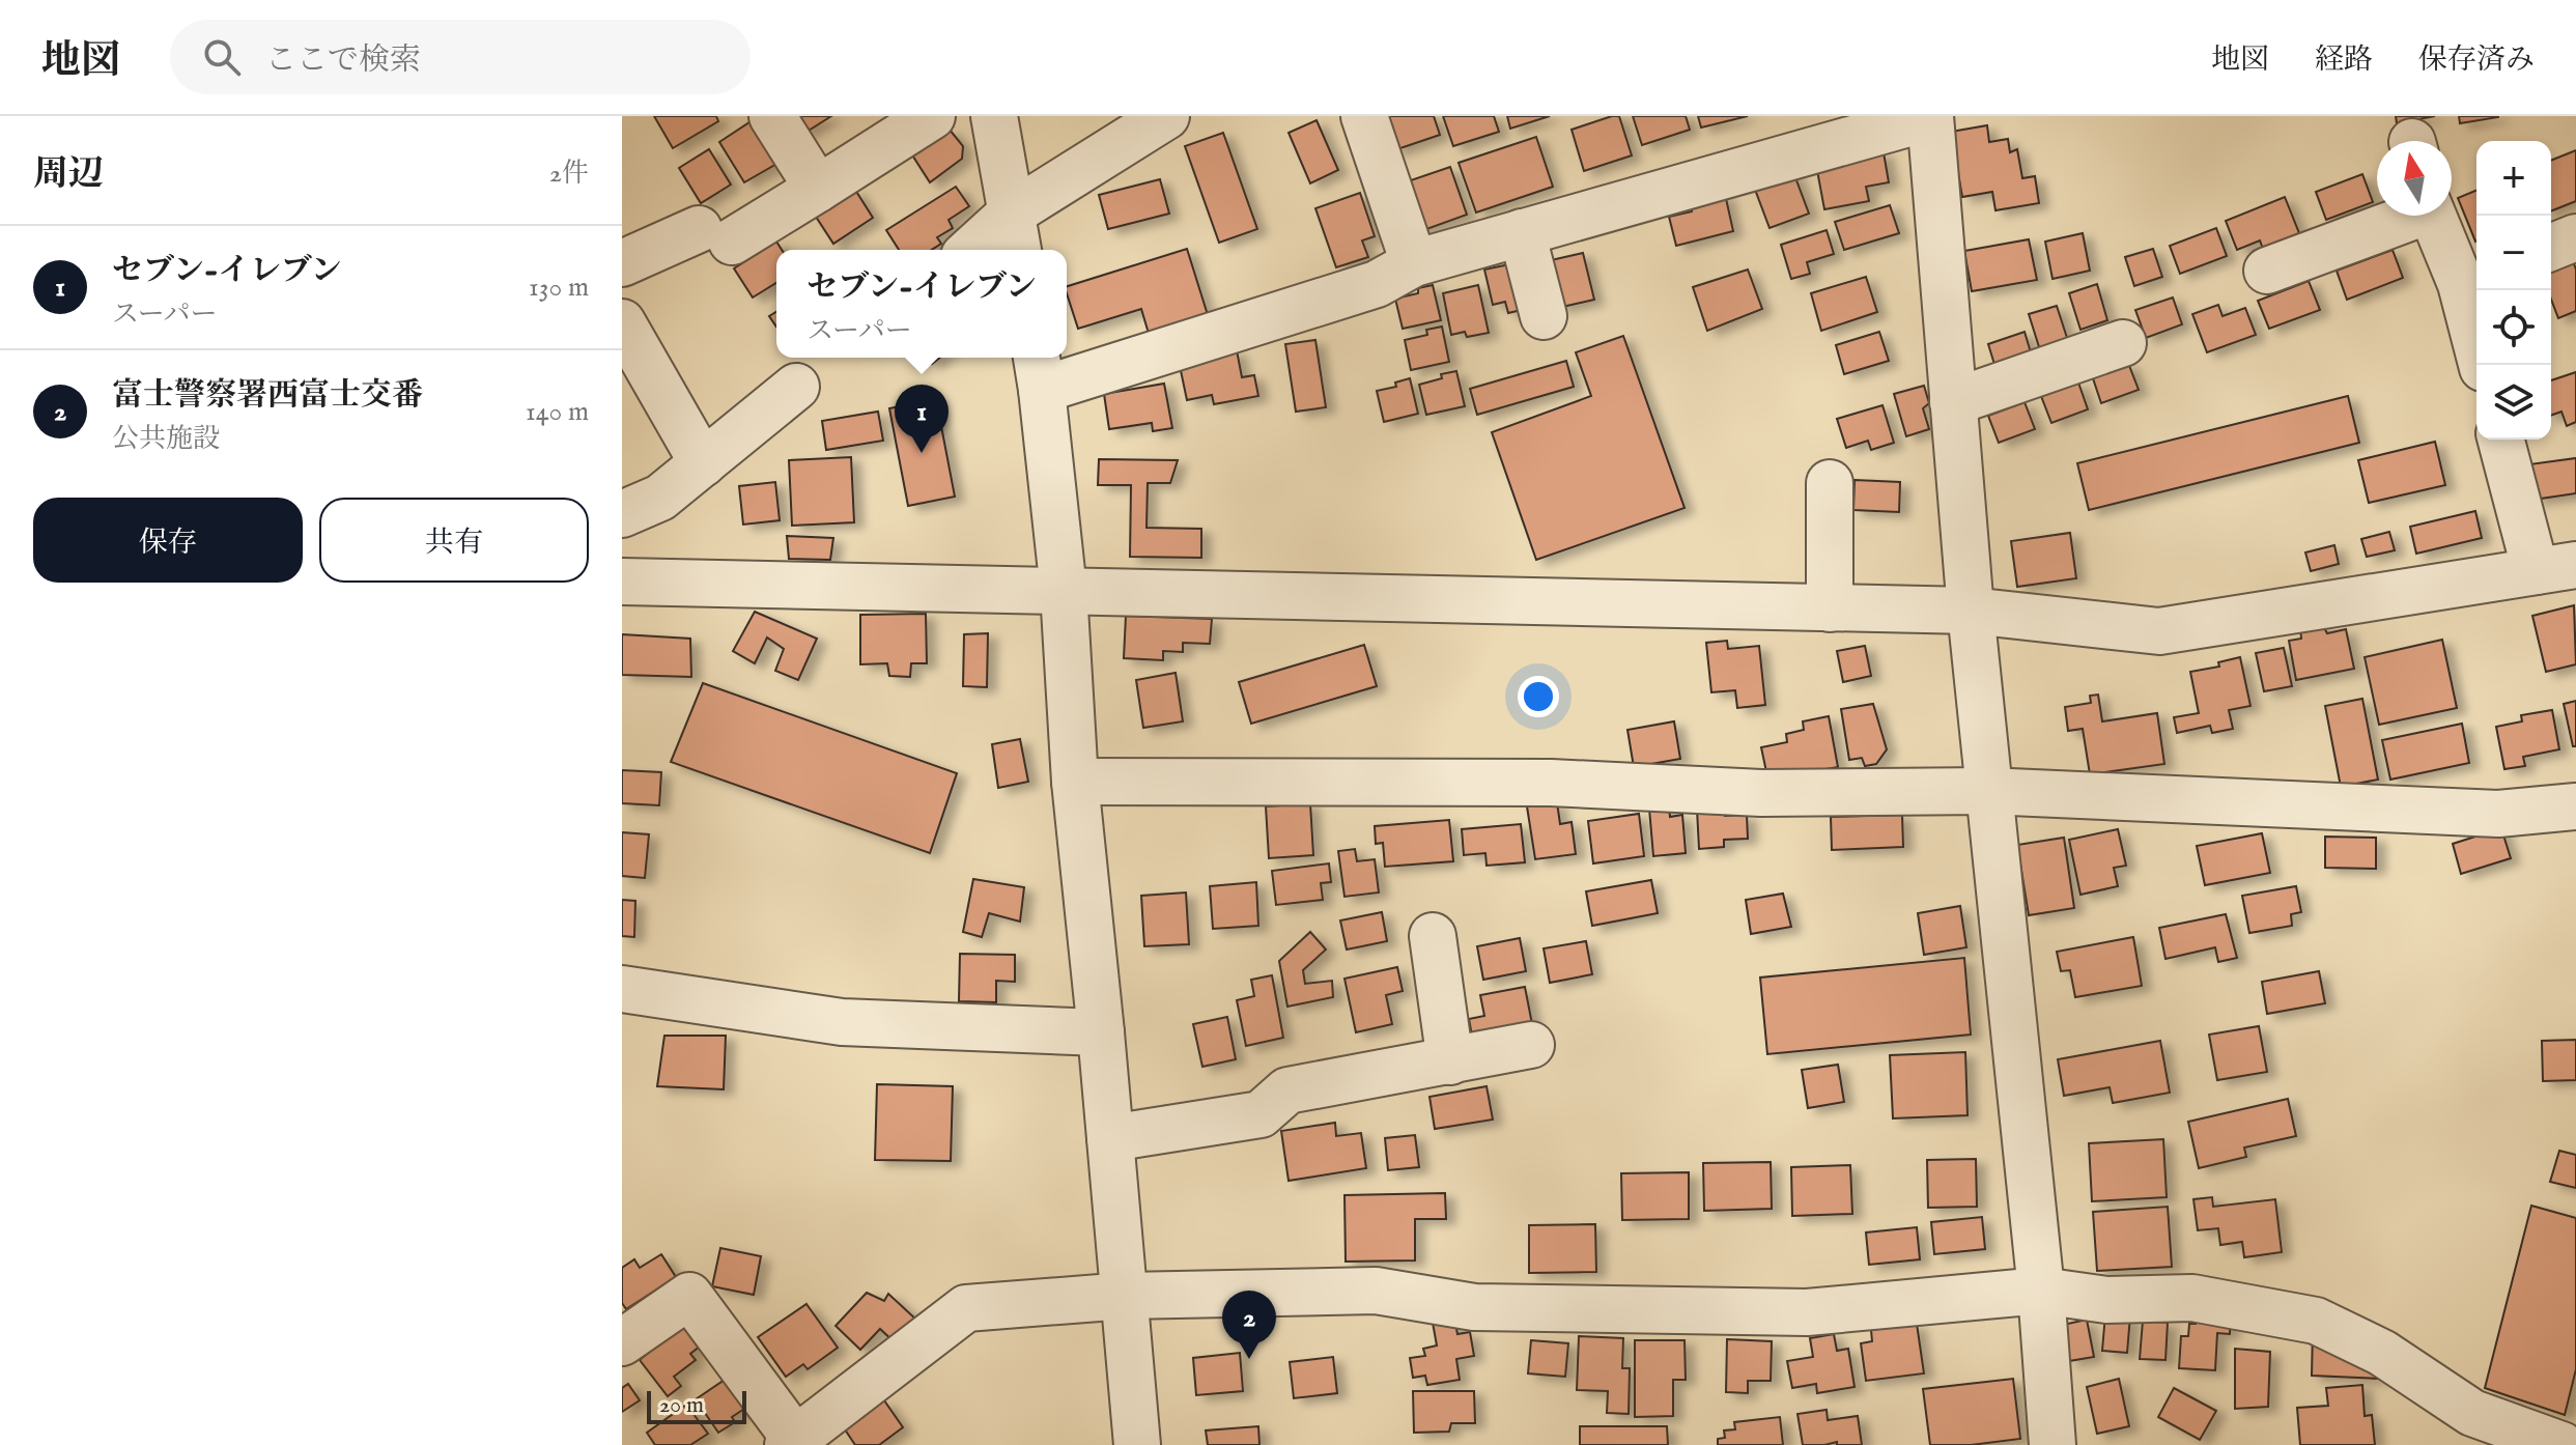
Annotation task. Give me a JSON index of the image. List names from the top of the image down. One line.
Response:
{"scale_bar":"20 m","north":"top","page":{"header":"地図","search":"ここで検索","nav":["地図","経路","保存済み"],"heading":["周辺","2件"],"map_buttons":["+","−"],"list":[{"mark":"1","name":"セブン-イレブン","note":"スーパー","value":"130 m"},{"mark":"2","name":"富士警察署西富士交番","note":"公共施設","value":"140 m"}],"popup":["セブン-イレブン","スーパー"],"pins":["1","2"],"buttons":["保存","共有"],"scale":"20 m"}}
